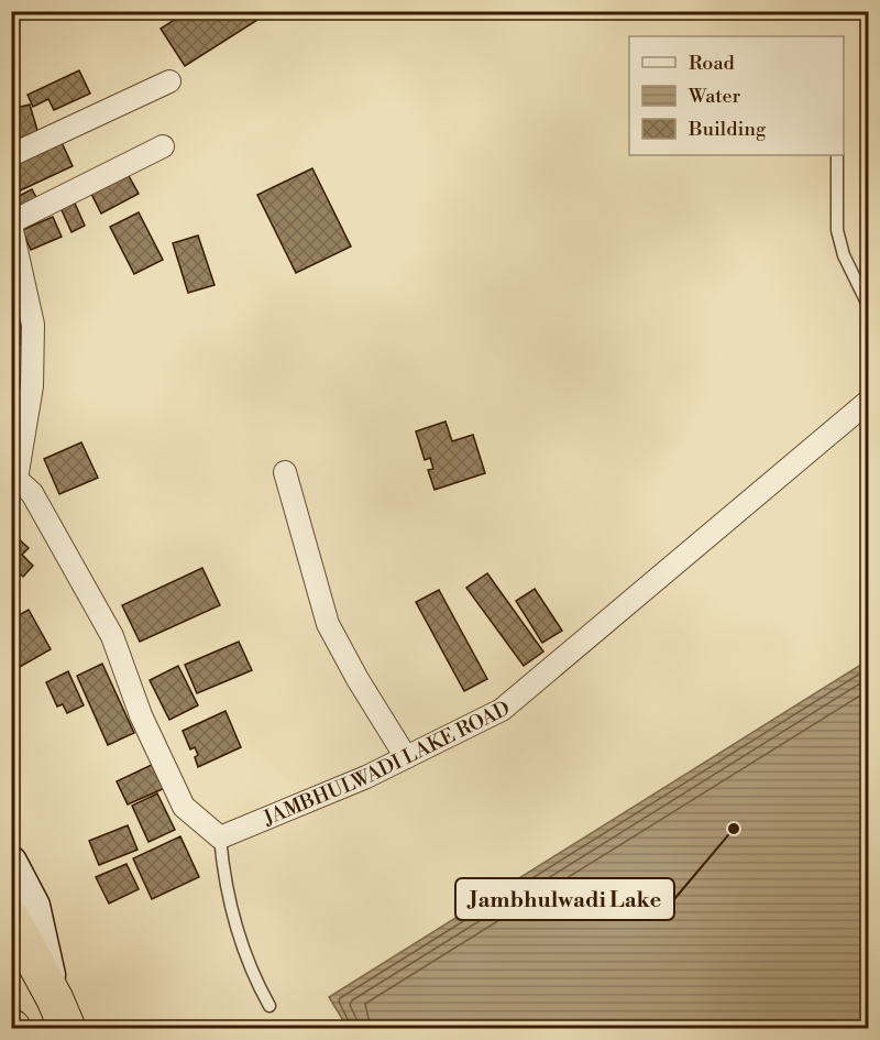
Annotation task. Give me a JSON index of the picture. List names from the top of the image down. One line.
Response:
{"streets":{"street":["JAMBHULWADI LAKE ROAD"]},"places":["Jambhulwadi Lake"],"legend":["Road","Water","Building"]}
